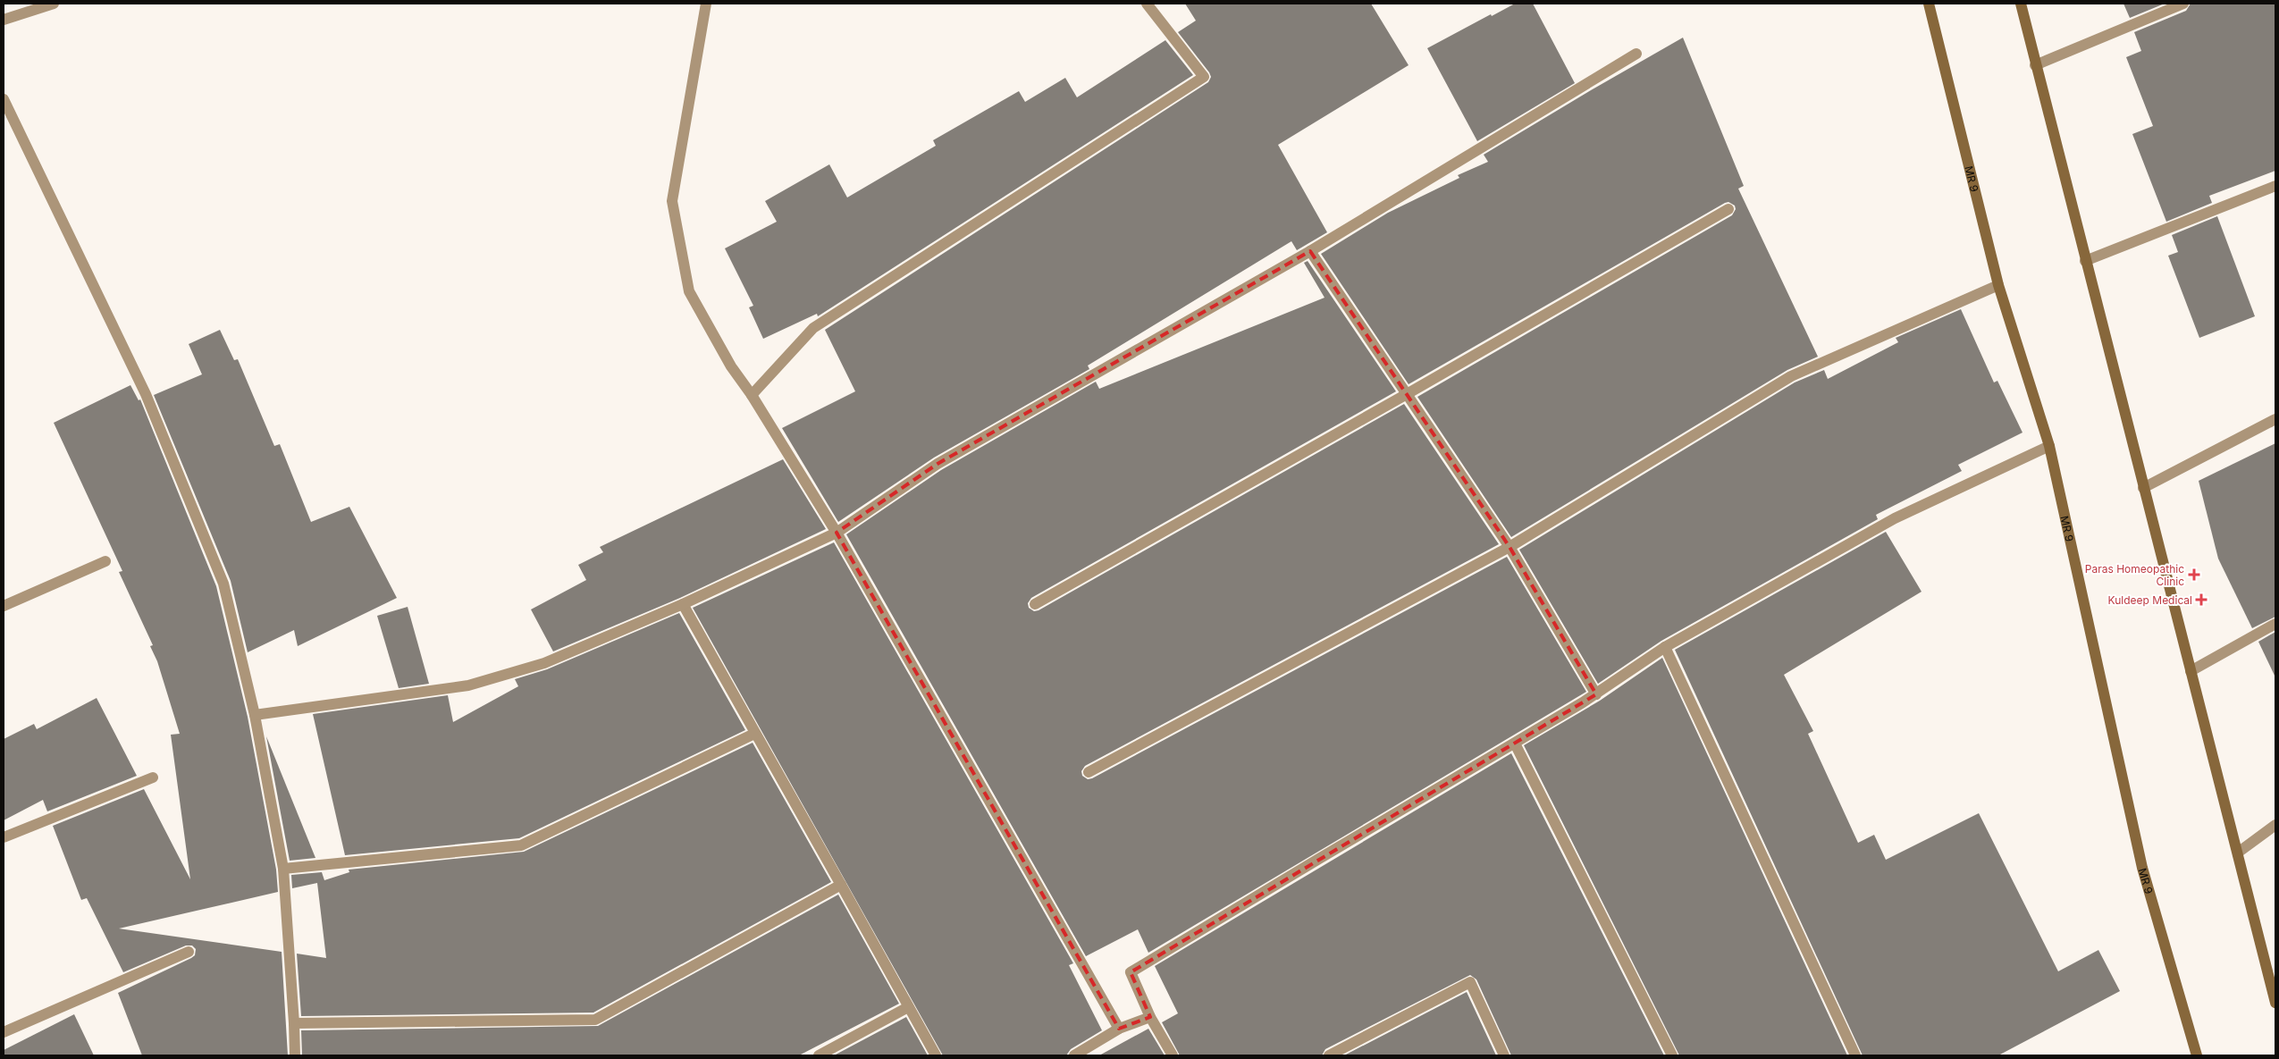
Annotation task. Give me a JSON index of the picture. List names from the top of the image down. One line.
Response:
{"streets":{"main road":["MR 9"]},"places":{"health":["Paras Homeopathic Clinic","Kuldeep Medical"]}}
